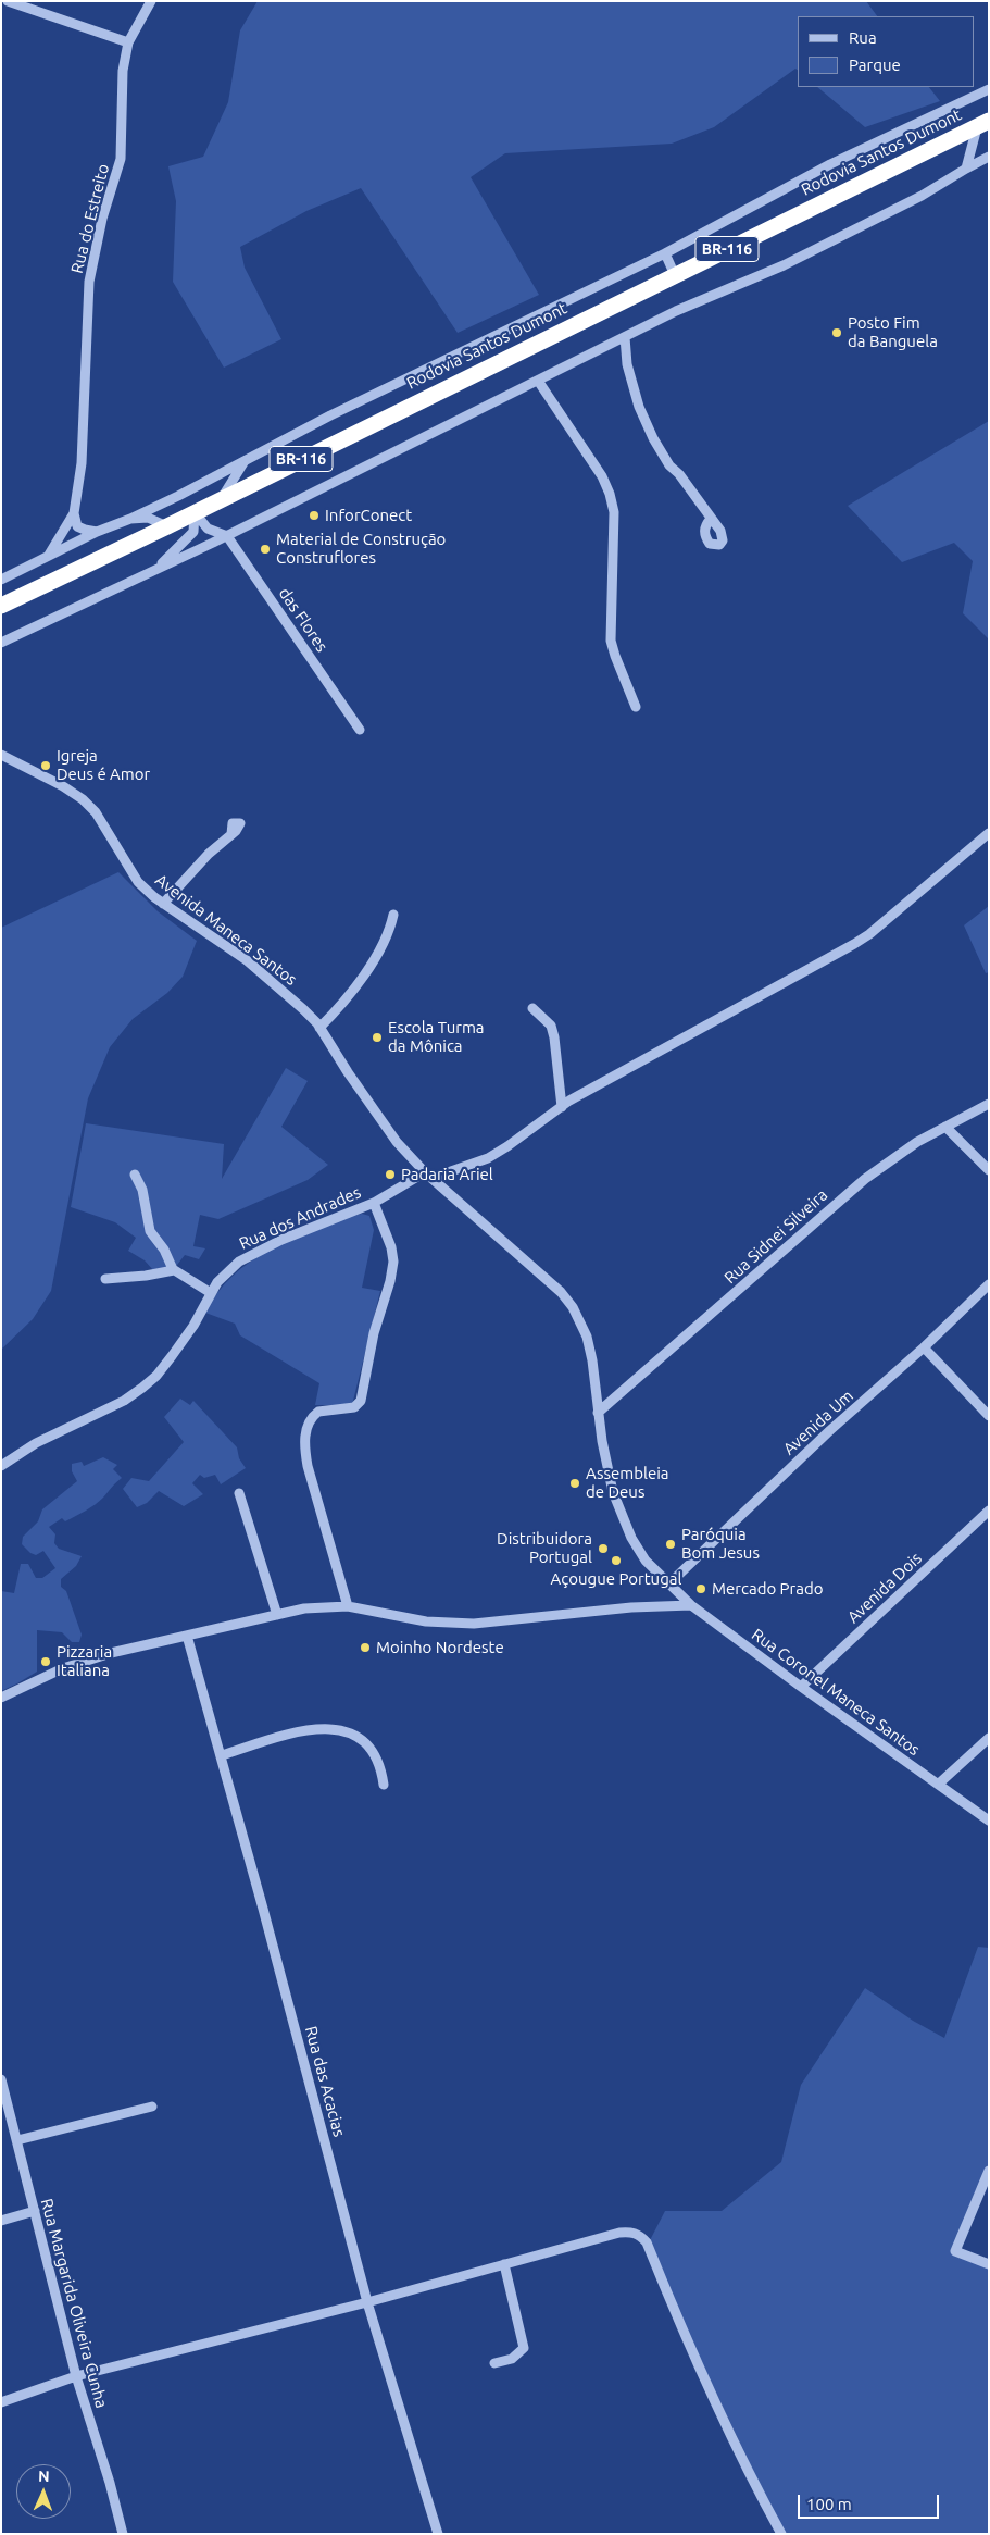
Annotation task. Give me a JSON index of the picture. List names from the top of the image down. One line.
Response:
{"streets":{"highway":["Rodovia Santos Dumont","BR-116"],"street":["Rua do Estreito","das Flores","Avenida Maneca Santos","Rua dos Andrades","Rua Sidnei Silveira","Avenida Um","Avenida Dois","Rua Coronel Maneca Santos","Rua das Acacias","Rua Margarida Oliveira Cunha"]},"crossings":[["Rodovia Santos Dumont","das Flores"],["Avenida Maneca Santos","Rua dos Andrades"],["Avenida Maneca Santos","Rua Sidnei Silveira"],["Avenida Maneca Santos","Avenida Um"],["Avenida Maneca Santos","Rua Coronel Maneca Santos"],["Avenida Um","Rua Coronel Maneca Santos"],["Avenida Dois","Rua Coronel Maneca Santos"]],"places":["Posto Fim da Banguela","InforConect","Material de Construção Construflores","Igreja Deus é Amor","Escola Turma da Mônica","Padaria Ariel","Assembleia de Deus","Paróquia Bom Jesus","Distribuidora Portugal","Açougue Portugal","Mercado Prado","Moinho Nordeste","Pizzaria Italiana"],"legend":["Rua","Parque"],"scale_bar":"100 m","north":"top"}
